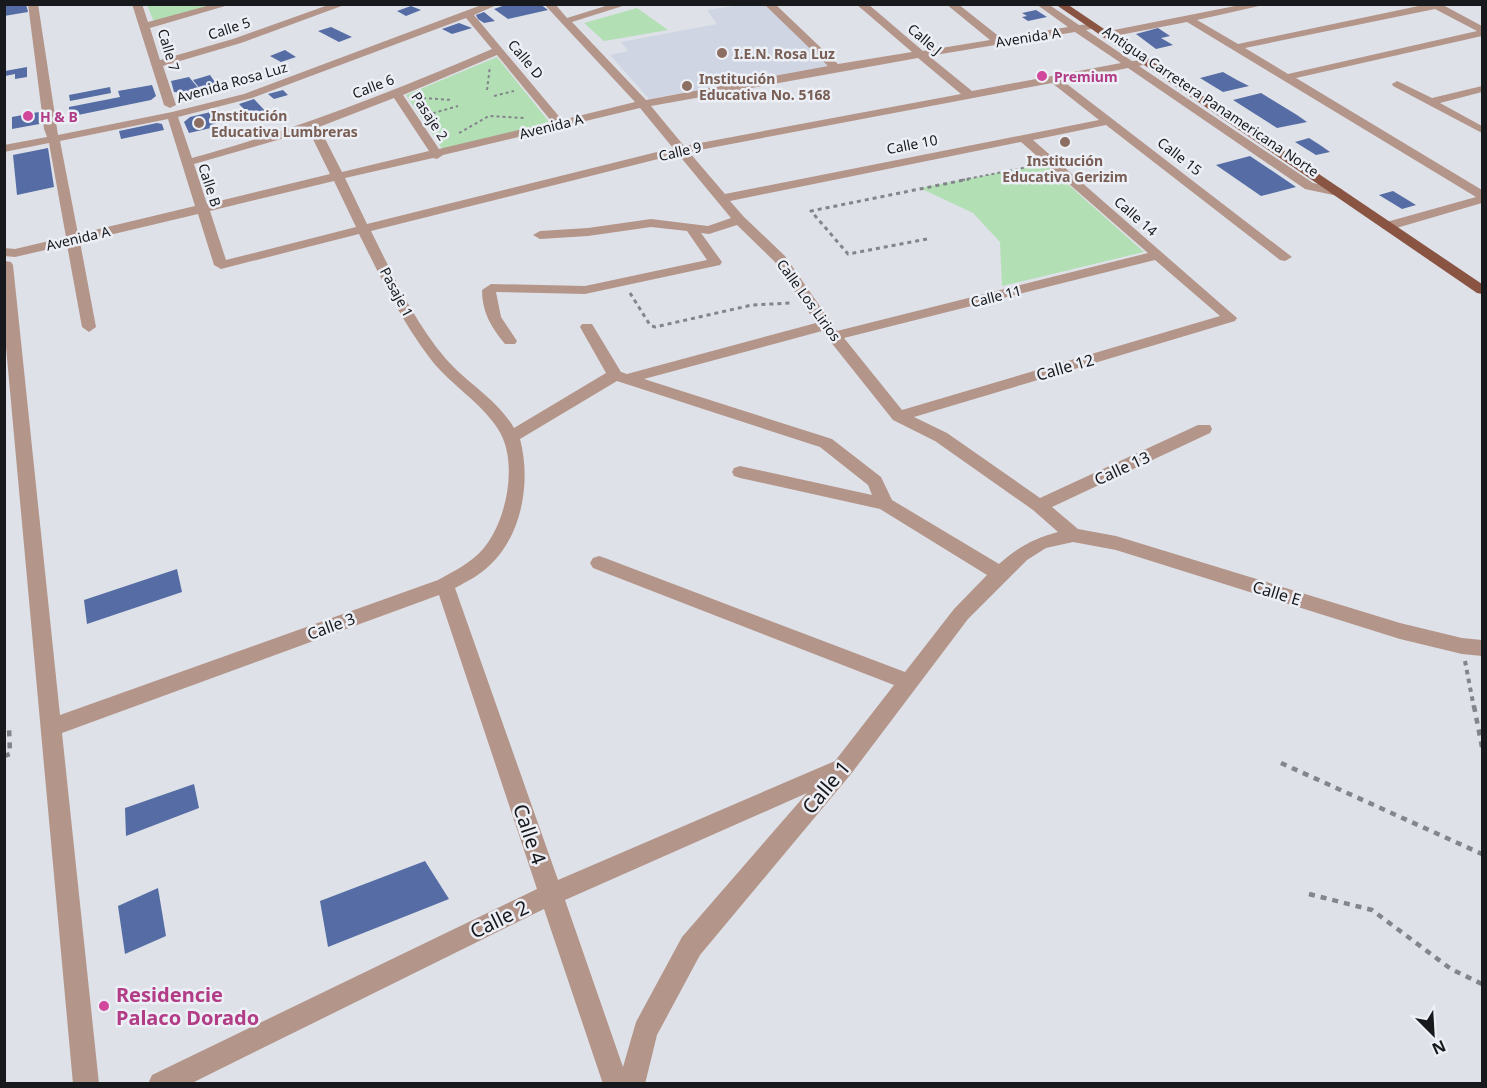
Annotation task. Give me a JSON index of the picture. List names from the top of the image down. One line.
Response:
{"streets":{"main road":["Antigua Carretera Panamericana Norte"],"street":["Calle 5","Avenida A","Calle J","Calle 7","Calle D","Avenida Rosa Luz","Calle 6","Pasaje 2","Calle 10","Calle 9","Calle 15","Calle B","Calle 14","Pasaje 1","Calle 11","Calle Los Lirios","Calle 12","Calle 13","Calle E","Calle 3","Calle 1","Calle 4","Calle 2"]},"crossings":[["Calle 5","Calle 7"],["Avenida A","Calle J"],["Avenida A","Calle D"],["Avenida A","Antigua Carretera Panamericana Norte"],["Avenida A","Pasaje 2"],["Avenida A","Calle B"],["Avenida A","Pasaje 1"],["Avenida A","Calle Los Lirios"],["Calle J","Calle 9"],["Calle 7","Avenida Rosa Luz"],["Calle 7","Calle B"],["Calle D","Avenida Rosa Luz"],["Calle D","Calle 6"],["Avenida Rosa Luz","Calle B"],["Calle 6","Pasaje 2"],["Calle 6","Calle B"],["Calle 6","Pasaje 1"],["Antigua Carretera Panamericana Norte","Calle 9"],["Calle 10","Calle 15"],["Calle 10","Calle 14"],["Calle 10","Calle Los Lirios"],["Calle 9","Calle 15"],["Calle 9","Calle B"],["Calle 9","Pasaje 1"],["Calle 9","Calle Los Lirios"],["Calle 14","Calle 11"],["Calle 14","Calle 12"],["Pasaje 1","Calle 11"],["Pasaje 1","Calle 3"],["Calle 11","Calle Los Lirios"],["Calle 11","Calle 3"],["Calle Los Lirios","Calle 12"],["Calle Los Lirios","Calle 13"],["Calle Los Lirios","Calle E"],["Calle Los Lirios","Calle 1"],["Calle E","Calle 1"],["Calle 3","Calle 4"],["Calle 1","Calle 2"],["Calle 4","Calle 2"]],"places":["I.E.N. Rosa Luz","Premium","Institución Educativa No. 5168","H & B","Institución Educativa Lumbreras","Institución Educativa Gerizim","Residencie Palaco Dorado"],"north":"bottom right"}
